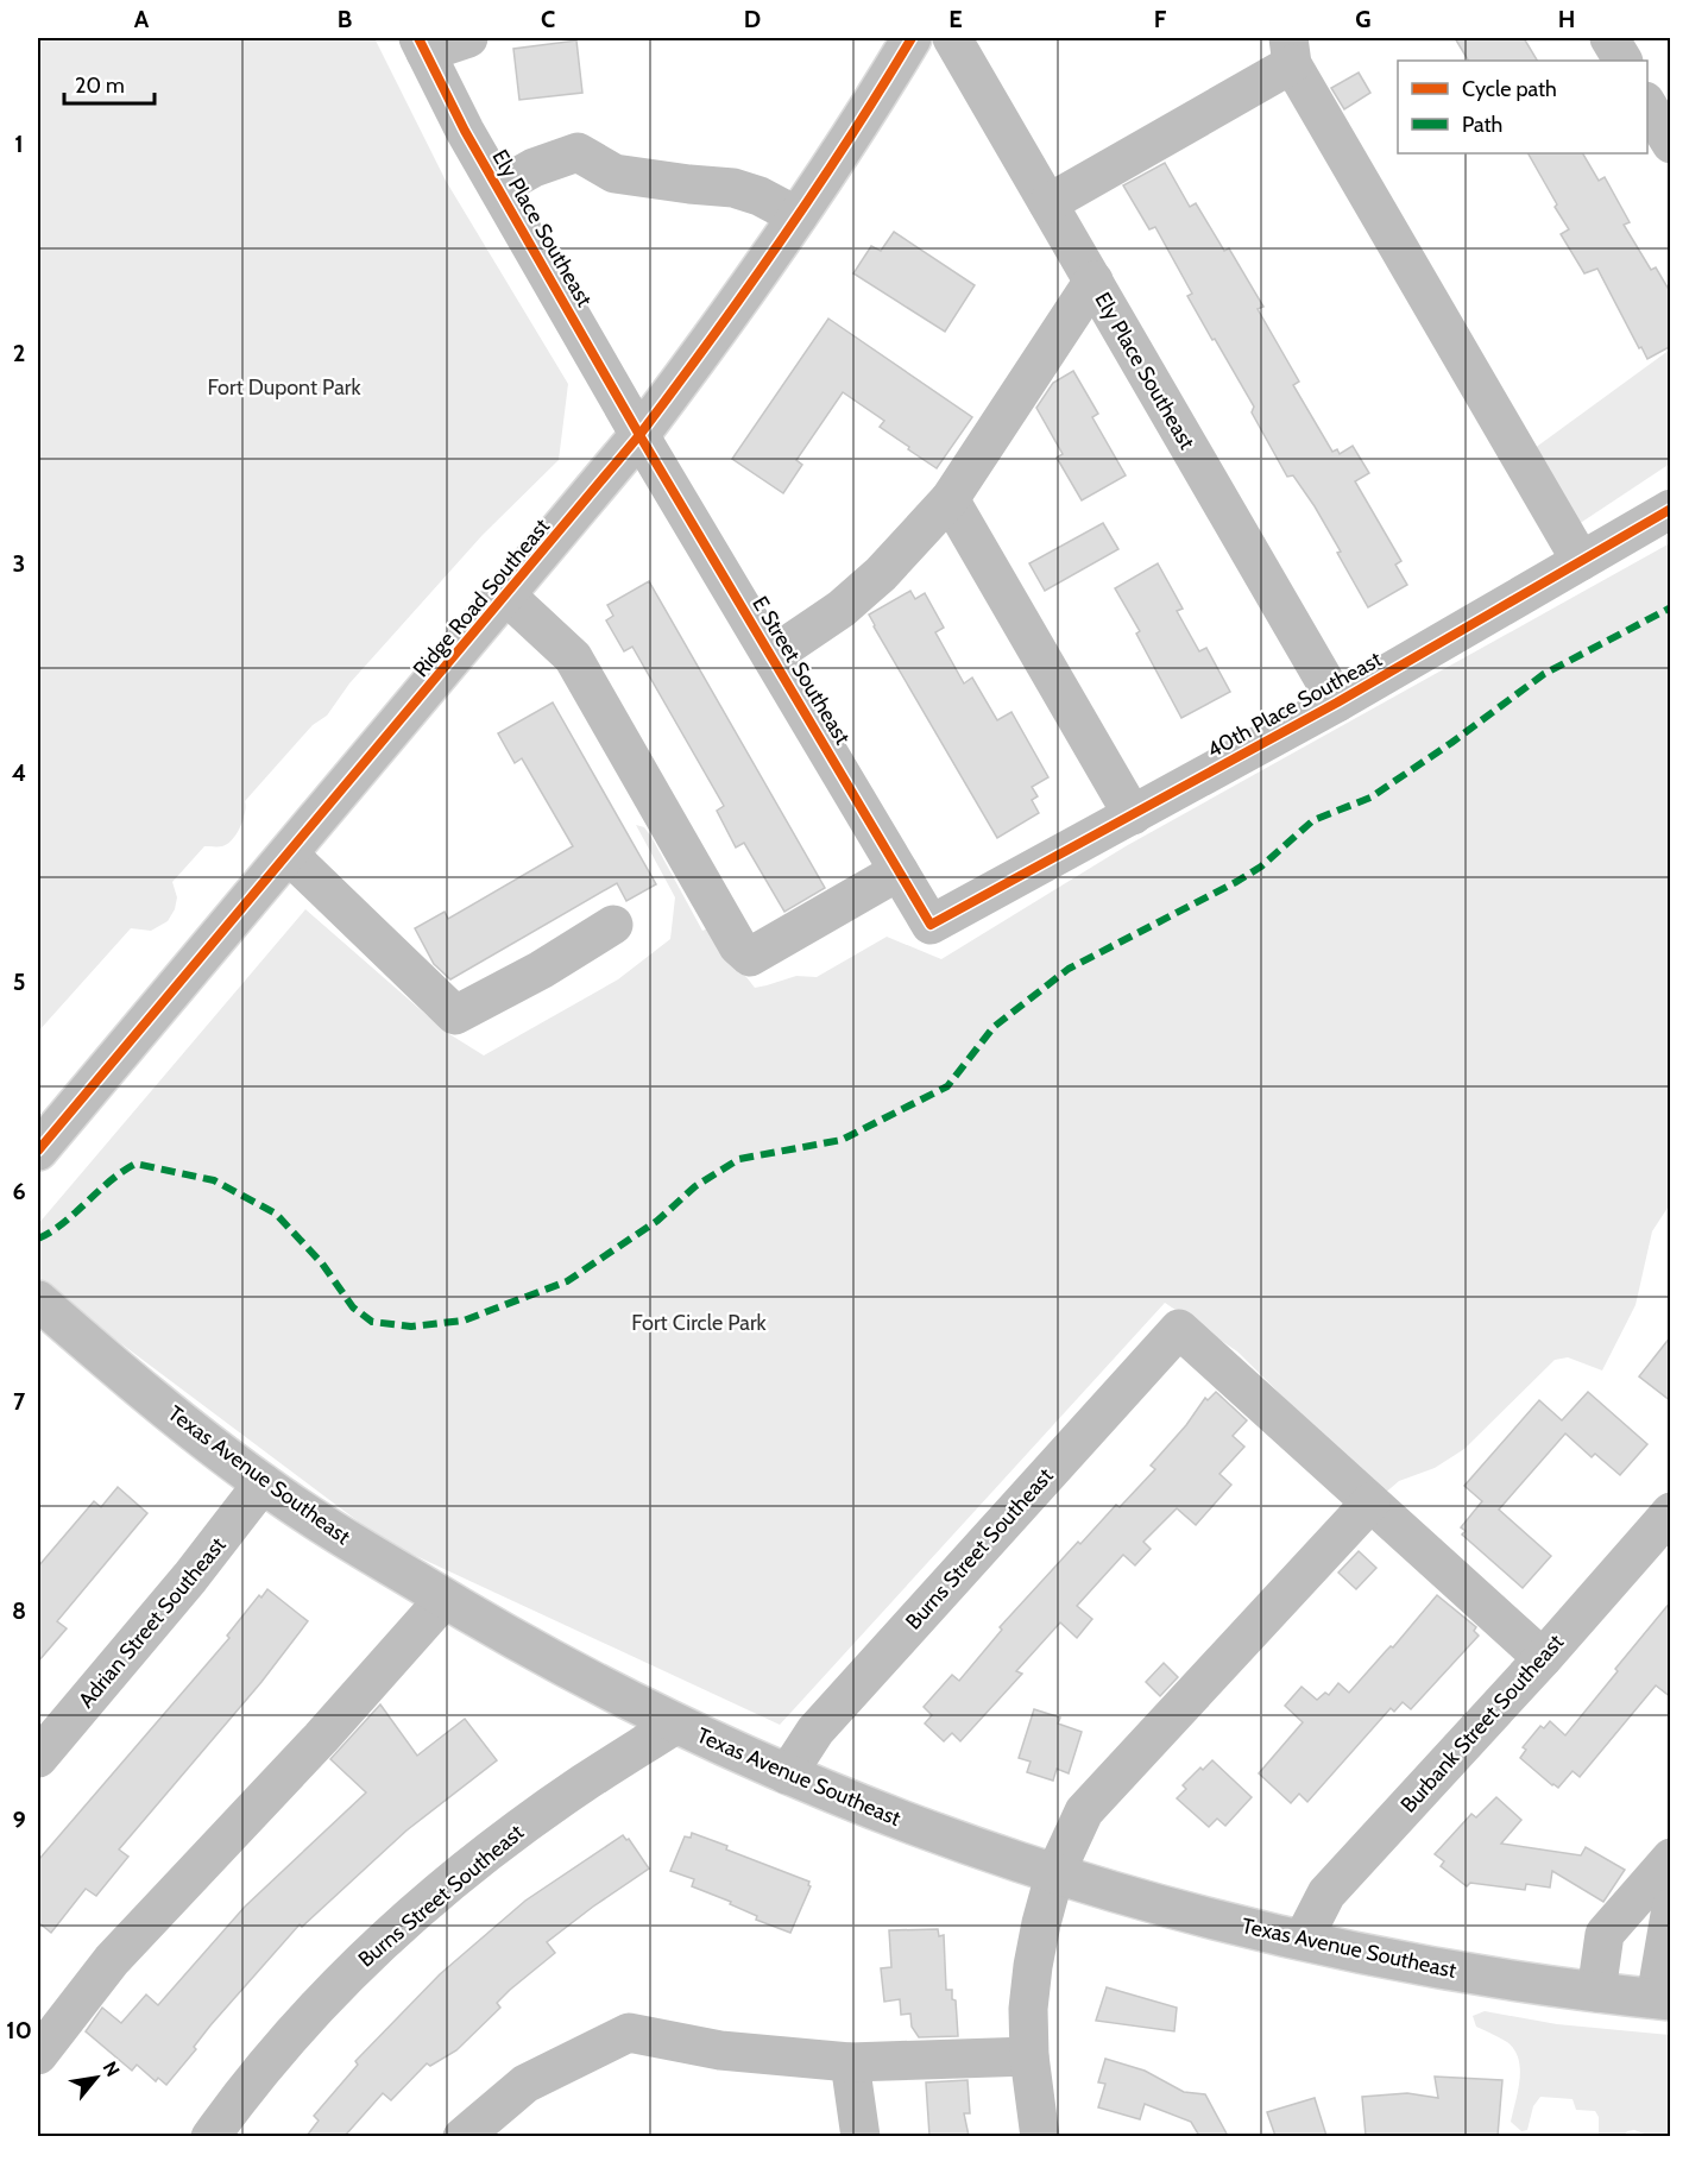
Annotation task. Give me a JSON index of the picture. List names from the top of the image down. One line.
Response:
{"streets":{"street":["Ely Place Southeast","Ridge Road Southeast","E Street Southeast","40th Place Southeast","Texas Avenue Southeast","Burns Street Southeast","Adrian Street Southeast","Burbank Street Southeast"]},"crossings":[["Ely Place Southeast","Ridge Road Southeast"],["Ely Place Southeast","E Street Southeast"],["Ely Place Southeast","40th Place Southeast"],["Ridge Road Southeast","E Street Southeast"],["E Street Southeast","40th Place Southeast"],["Texas Avenue Southeast","Burns Street Southeast"],["Texas Avenue Southeast","Adrian Street Southeast"],["Texas Avenue Southeast","Burbank Street Southeast"]],"parks":["Fort Dupont Park","Fort Circle Park"],"legend":["Cycle path","Path"],"scale_bar":"20 m","north":"top right","grid":{"columns":["A","B","C","D","E","F","G","H"],"rows":["1","2","3","4","5","6","7","8","9","10"]}}
